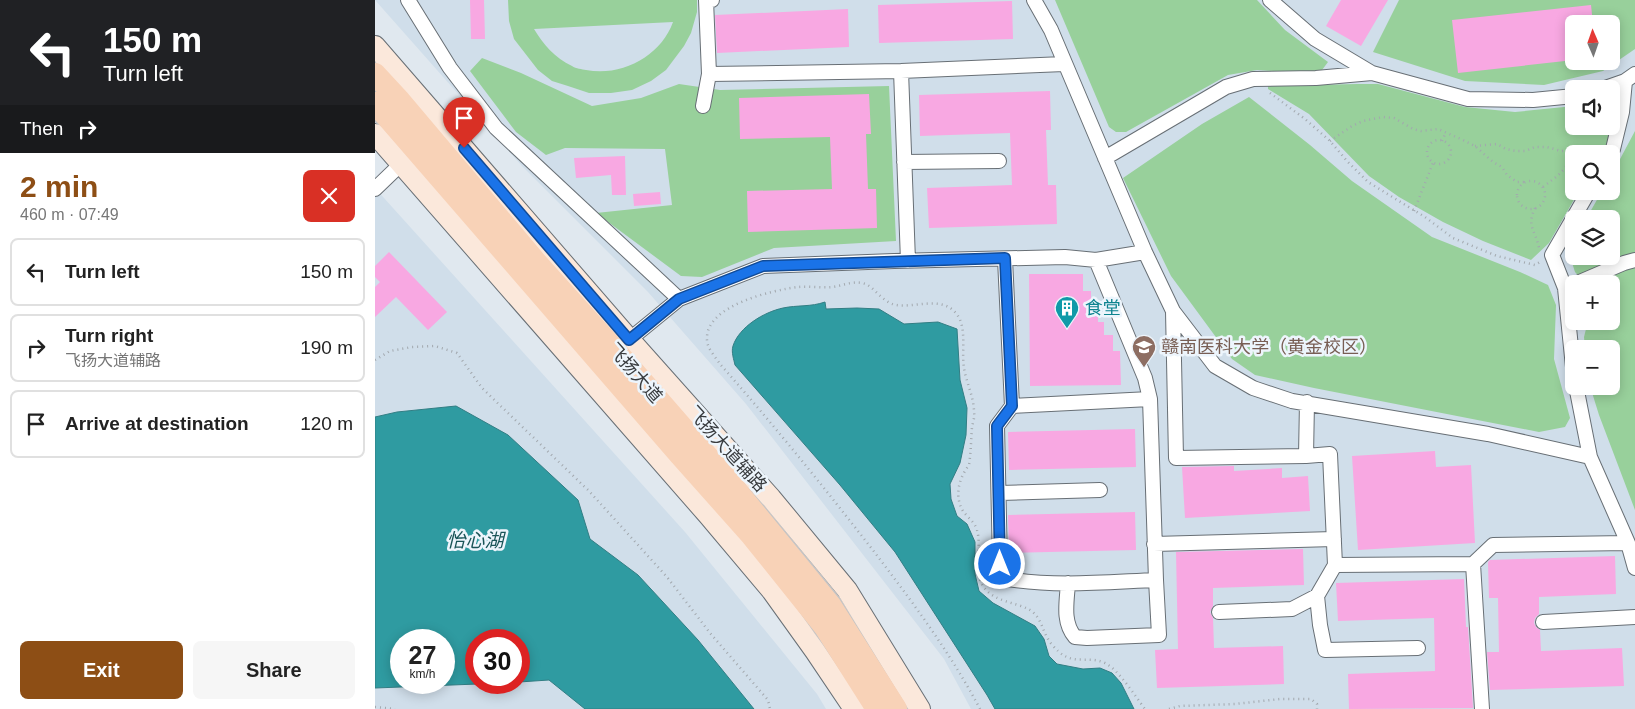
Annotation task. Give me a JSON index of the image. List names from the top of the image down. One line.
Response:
{"streets":{"main road":["飞扬大道"],"street":["飞扬大道辅路"]},"crossings":[["飞扬大道","飞扬大道辅路"]],"water":["怡心湖"],"places":{"building":["食堂"],"school or university":["赣南医科大学（黄金校区）"]},"north":"top","page":{"turn":["150 m","Turn left"],"map_buttons":["+","−"],"then":"Then","heading":["2 min","460 m · 07:49"],"list":[{"name":"Turn left","value":"150 m"},{"name":"Turn right","note":"飞扬大道辅路","value":"190 m"},{"name":"Arrive at destination","value":"120 m"}],"speed":"27 km/h","limit":"30","buttons":["Exit","Share"]}}
